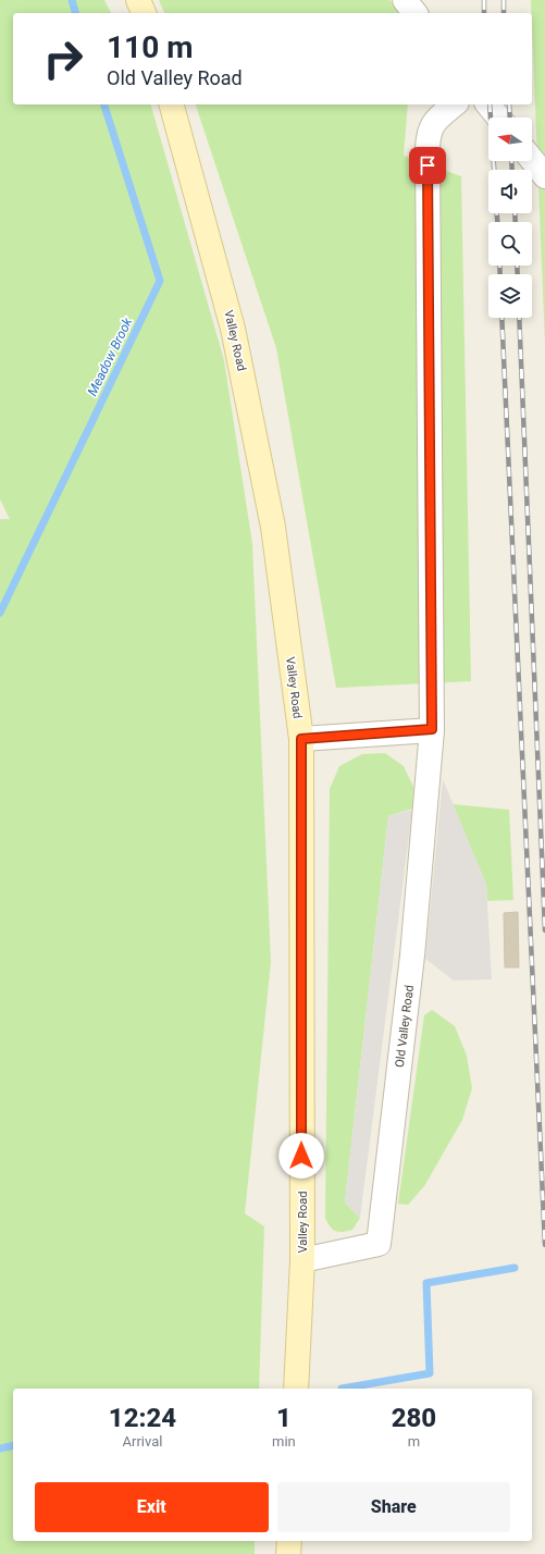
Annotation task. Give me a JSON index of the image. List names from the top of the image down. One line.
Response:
{"streets":{"main road":["Valley Road"],"street":["Old Valley Road"]},"crossings":[["Valley Road","Old Valley Road"]],"water":["Meadow Brook"],"north":"left","page":{"turn":["110 m","Old Valley Road"],"eta":["12:24","Arrival","1","min","280","m"],"buttons":["Exit","Share"]}}
